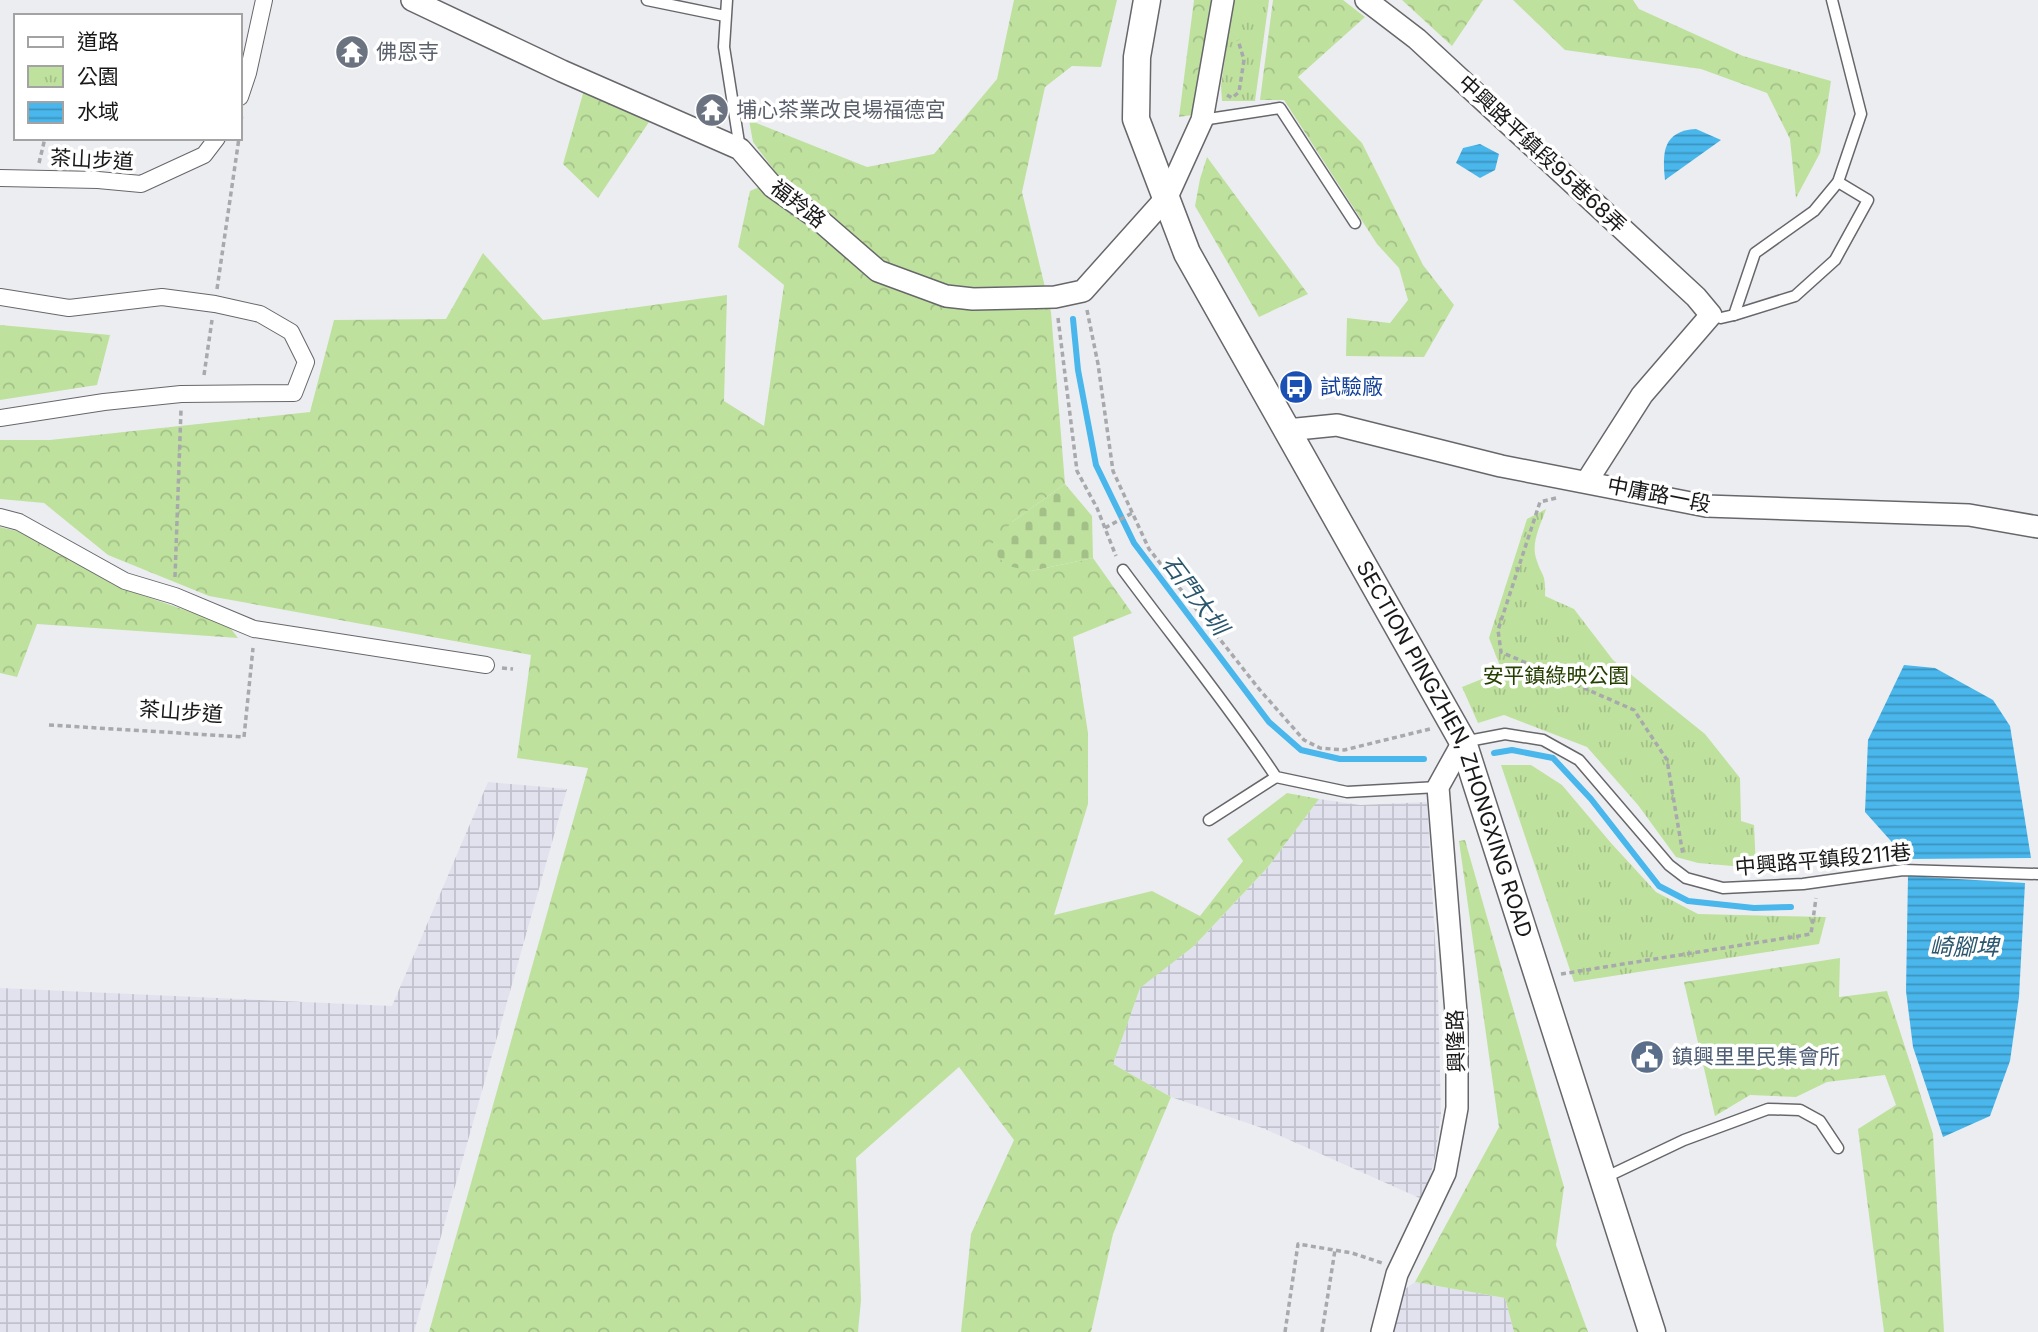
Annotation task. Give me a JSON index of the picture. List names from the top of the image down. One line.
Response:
{"streets":{"street":["中興路平鎮段95巷68弄","茶山步道","福羚路","中庸路一段","SECTION PINGZHEN, ZHONGXING ROAD","興隆路"],"lane":["中興路平鎮段211巷"]},"crossings":[["中庸路一段","SECTION PINGZHEN, ZHONGXING ROAD"],["SECTION PINGZHEN, ZHONGXING ROAD","中興路平鎮段211巷"]],"water":["石門大圳","崎腳埤"],"parks":["安平鎮綠映公園"],"places":{"temple":["佛恩寺","埔心茶業改良場福德宮"],"bus stop":["試驗廠"],"public building":["鎮興里里民集會所"]},"legend":["道路","公園","水域"]}
